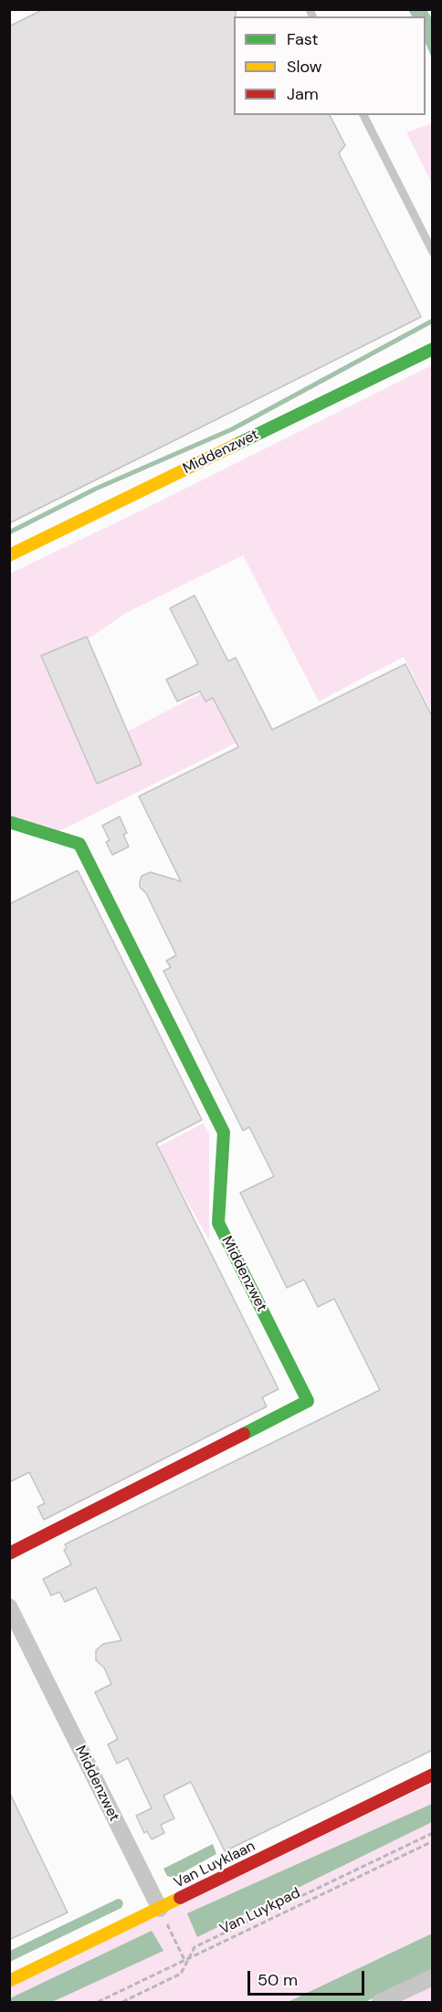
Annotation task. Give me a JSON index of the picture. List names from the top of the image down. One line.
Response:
{"streets":{"street":["Middenzwet","Van Luyklaan"],"path":["Van Luykpad"]},"crossings":[["Middenzwet","Van Luyklaan"]],"legend":["Fast","Slow","Jam"],"scale_bar":"50 m"}
